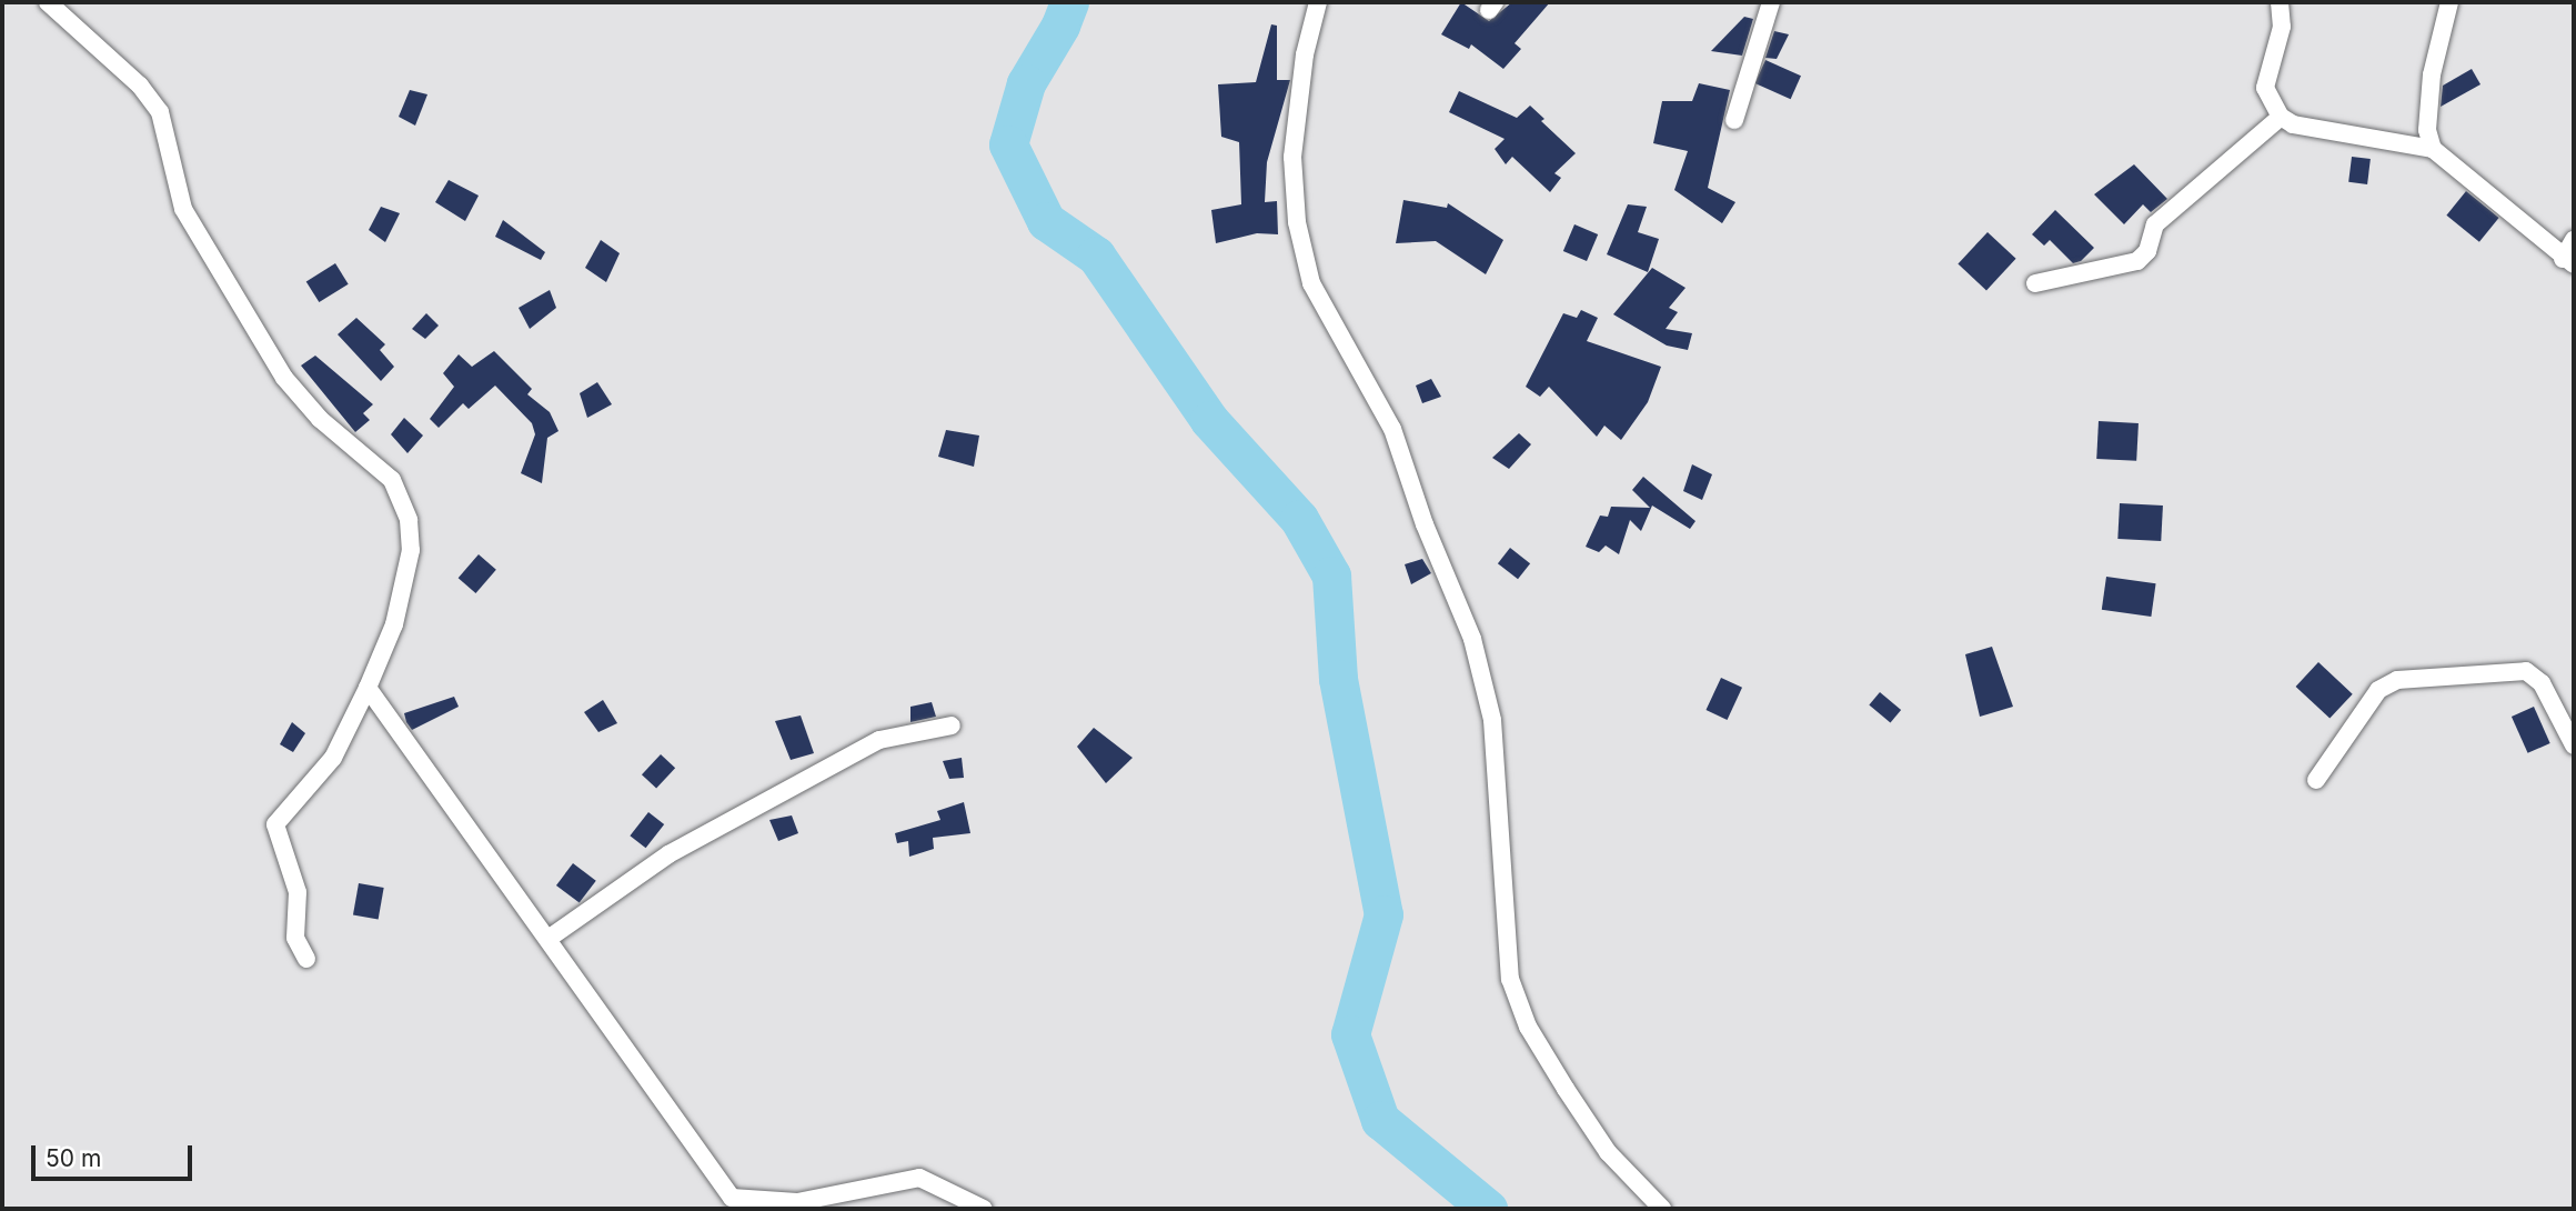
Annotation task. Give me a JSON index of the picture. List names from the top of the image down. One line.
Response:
{"scale_bar":"50 m"}
